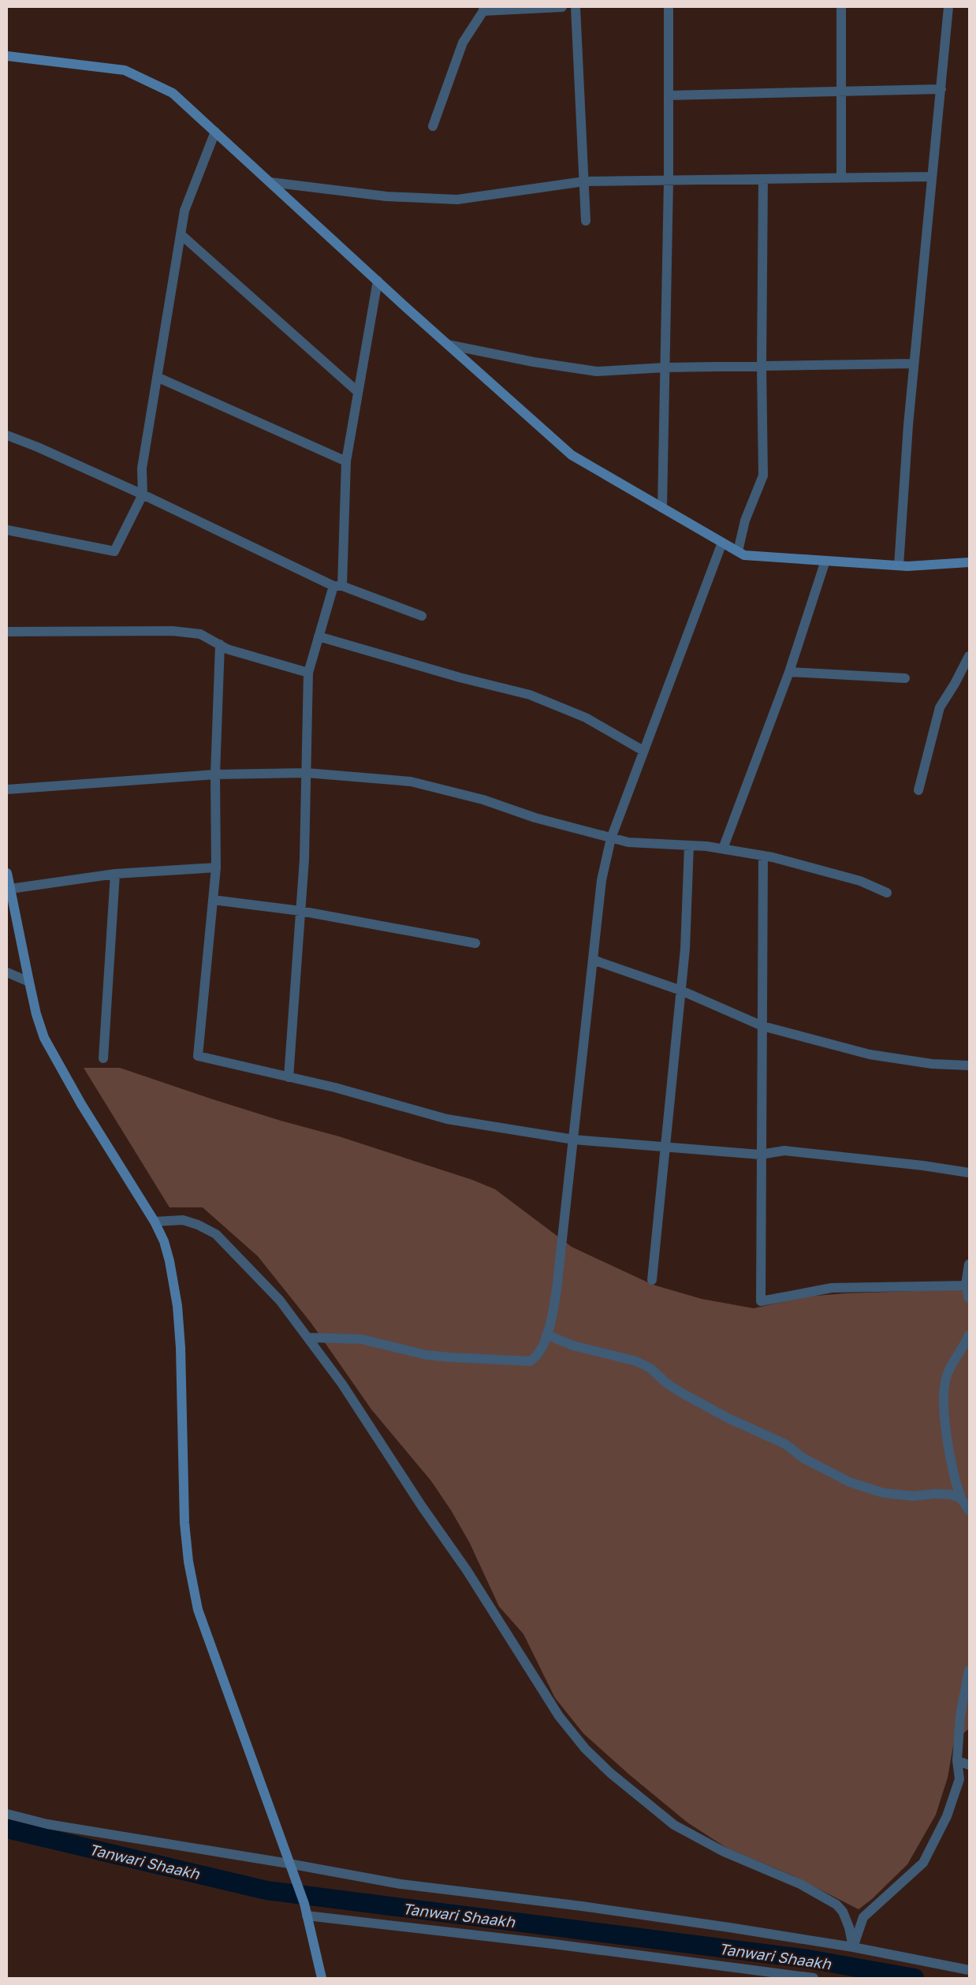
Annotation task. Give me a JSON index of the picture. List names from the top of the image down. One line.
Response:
{"water":["Tanwari Shaakh"]}
